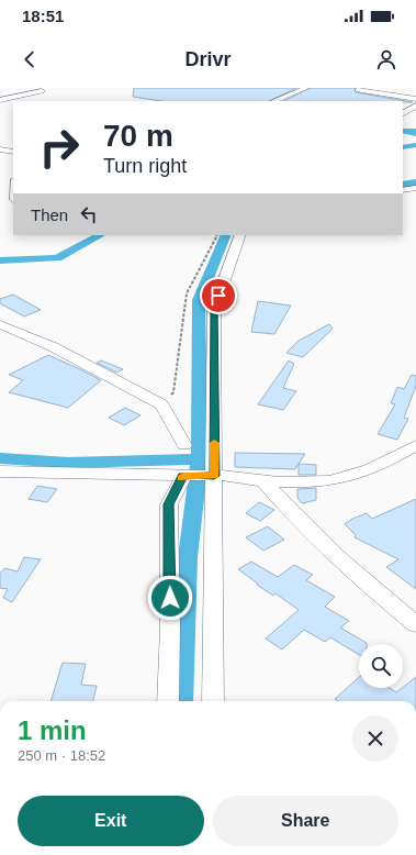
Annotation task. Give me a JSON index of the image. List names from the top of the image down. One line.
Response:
{"page":{"status":"18:51","header":"Drivr","turn":["70 m","Turn right"],"then":"Then","heading":["1 min","250 m · 18:52"],"buttons":["Exit","Share"]}}
